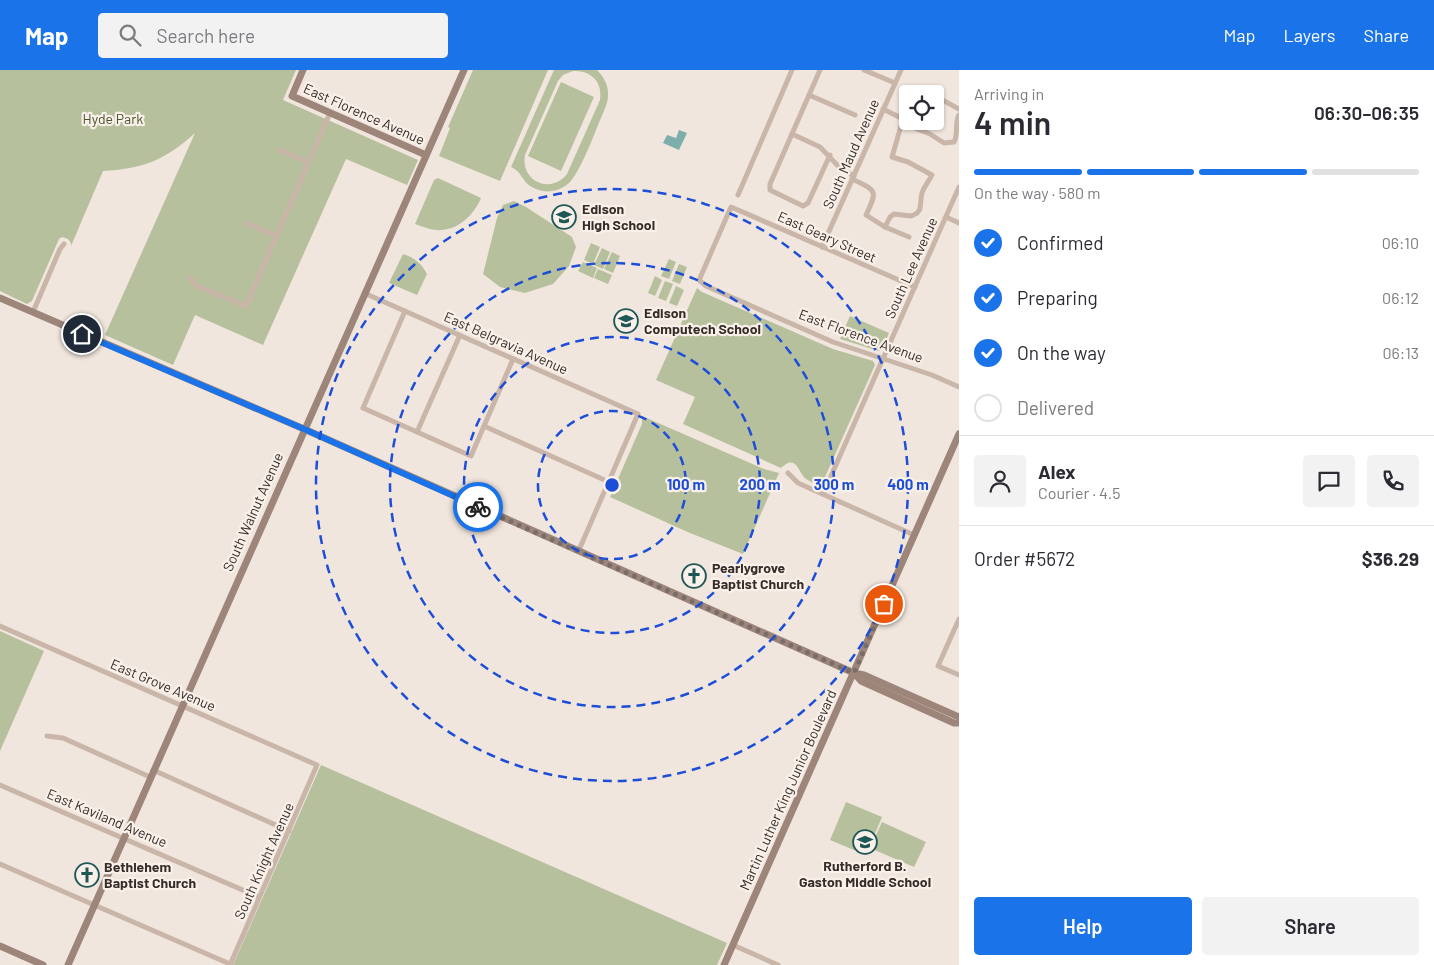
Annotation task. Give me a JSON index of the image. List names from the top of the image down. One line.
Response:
{"streets":{"street":["East Florence Avenue","South Maud Avenue","East Geary Street","South Lee Avenue","East Belgravia Avenue","South Walnut Avenue","East Grove Avenue","Martin Luther King Junior Boulevard","East Kaviland Avenue","South Knight Avenue"]},"crossings":[["East Florence Avenue","East Geary Street"],["East Florence Avenue","South Lee Avenue"],["East Florence Avenue","South Walnut Avenue"],["South Maud Avenue","East Geary Street"],["East Geary Street","South Lee Avenue"],["East Belgravia Avenue","South Walnut Avenue"],["South Walnut Avenue","East Grove Avenue"],["South Walnut Avenue","East Kaviland Avenue"],["East Grove Avenue","South Knight Avenue"],["East Kaviland Avenue","South Knight Avenue"]],"parks":["Hyde Park"],"places":{"school or university":["Edison High School","Edison Computech School","Rutherford B. Gaston Middle School"],"church":["Pearlygrove Baptist Church","Bethlehem Baptist Church"]},"page":{"header":"Map","search":"Search here","nav":["Map","Layers","Share"],"heading":["4 min","Arriving in","06:30–06:35"],"panel":["Alex","Courier · 4.5","Order #5672","$36.29"],"bar":"On the way · 580 m","list":[["Confirmed","06:10"],["Preparing","06:12"],["On the way","06:13"],"Delivered"],"buttons":["Help","Share"]},"rings":["100 m","200 m","300 m","400 m"]}
